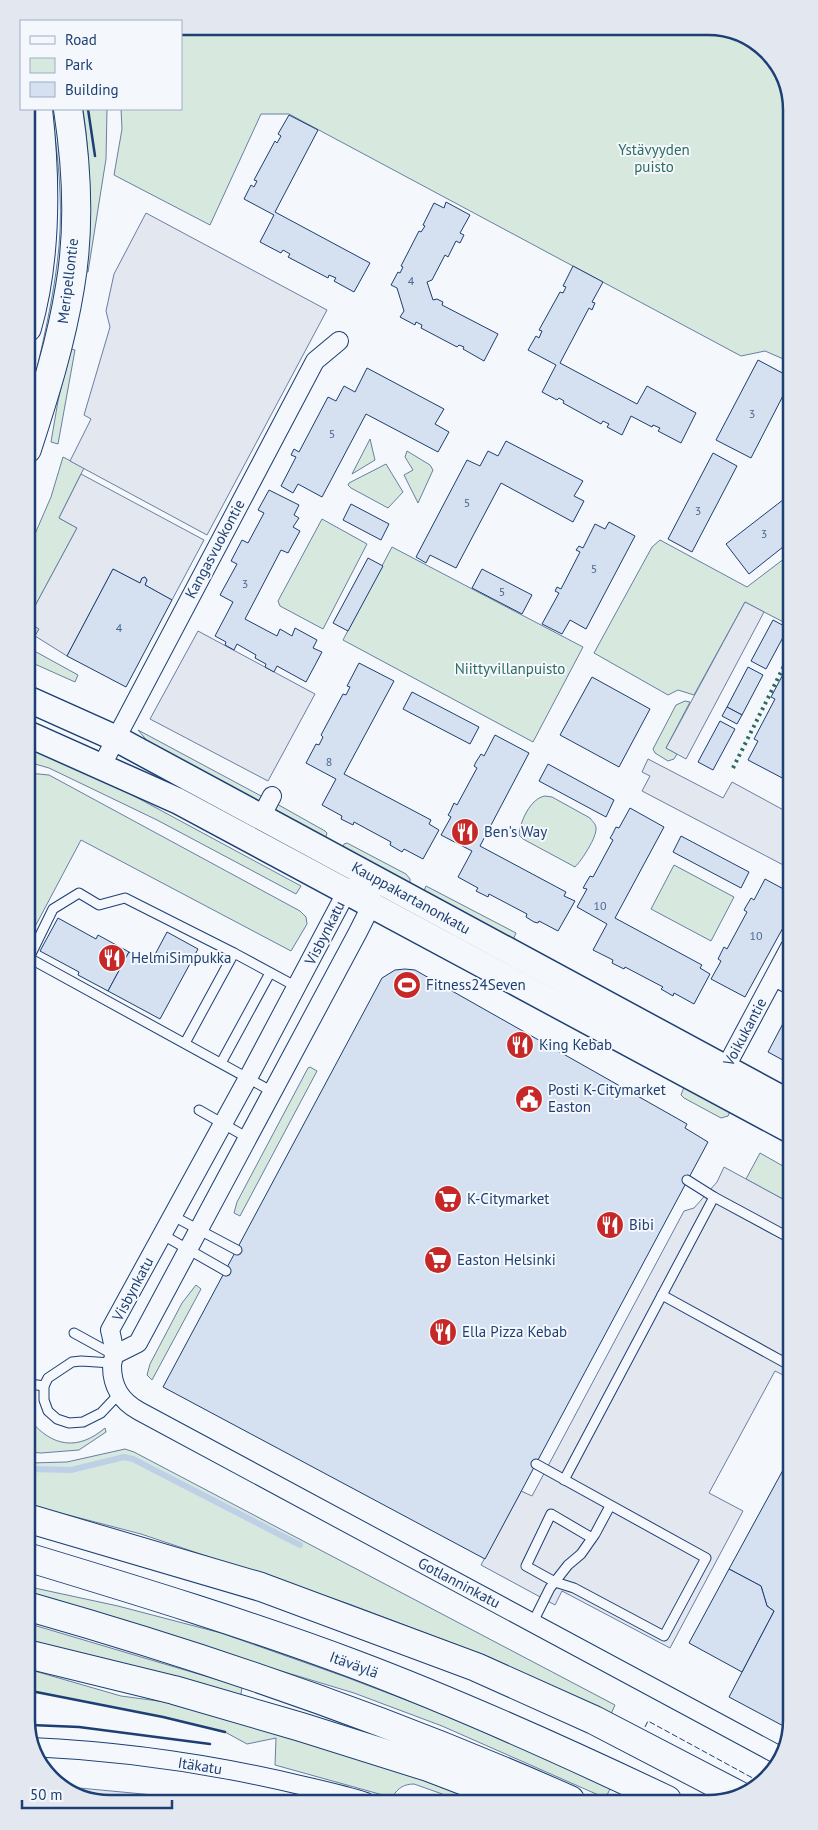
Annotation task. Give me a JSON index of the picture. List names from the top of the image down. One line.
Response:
{"streets":{"main road":["Meripellontie","Kauppakartanonkatu","Itäväylä"],"street":["Kangasvuokontie","Visbynkatu","Voikukantie","Gotlanninkatu","Itäkatu"]},"crossings":[["Kangasvuokontie","Kauppakartanonkatu"],["Kauppakartanonkatu","Visbynkatu"],["Kauppakartanonkatu","Voikukantie"],["Visbynkatu","Gotlanninkatu"]],"parks":["Ystävyyden puisto","Niittyvillanpuisto"],"places":{"restaurant":["Ben's Way","HelmiSimpukka","King Kebab","Bibi","Ella Pizza Kebab"],"sports":["Fitness24Seven"],"public building":["Posti K-Citymarket Easton"],"supermarket":["K-Citymarket","Easton Helsinki"]},"house_numbers":["4","3","5","5","3","3","5","3","5","4","8","10","10"],"legend":["Road","Park","Building"],"scale_bar":"50 m"}
